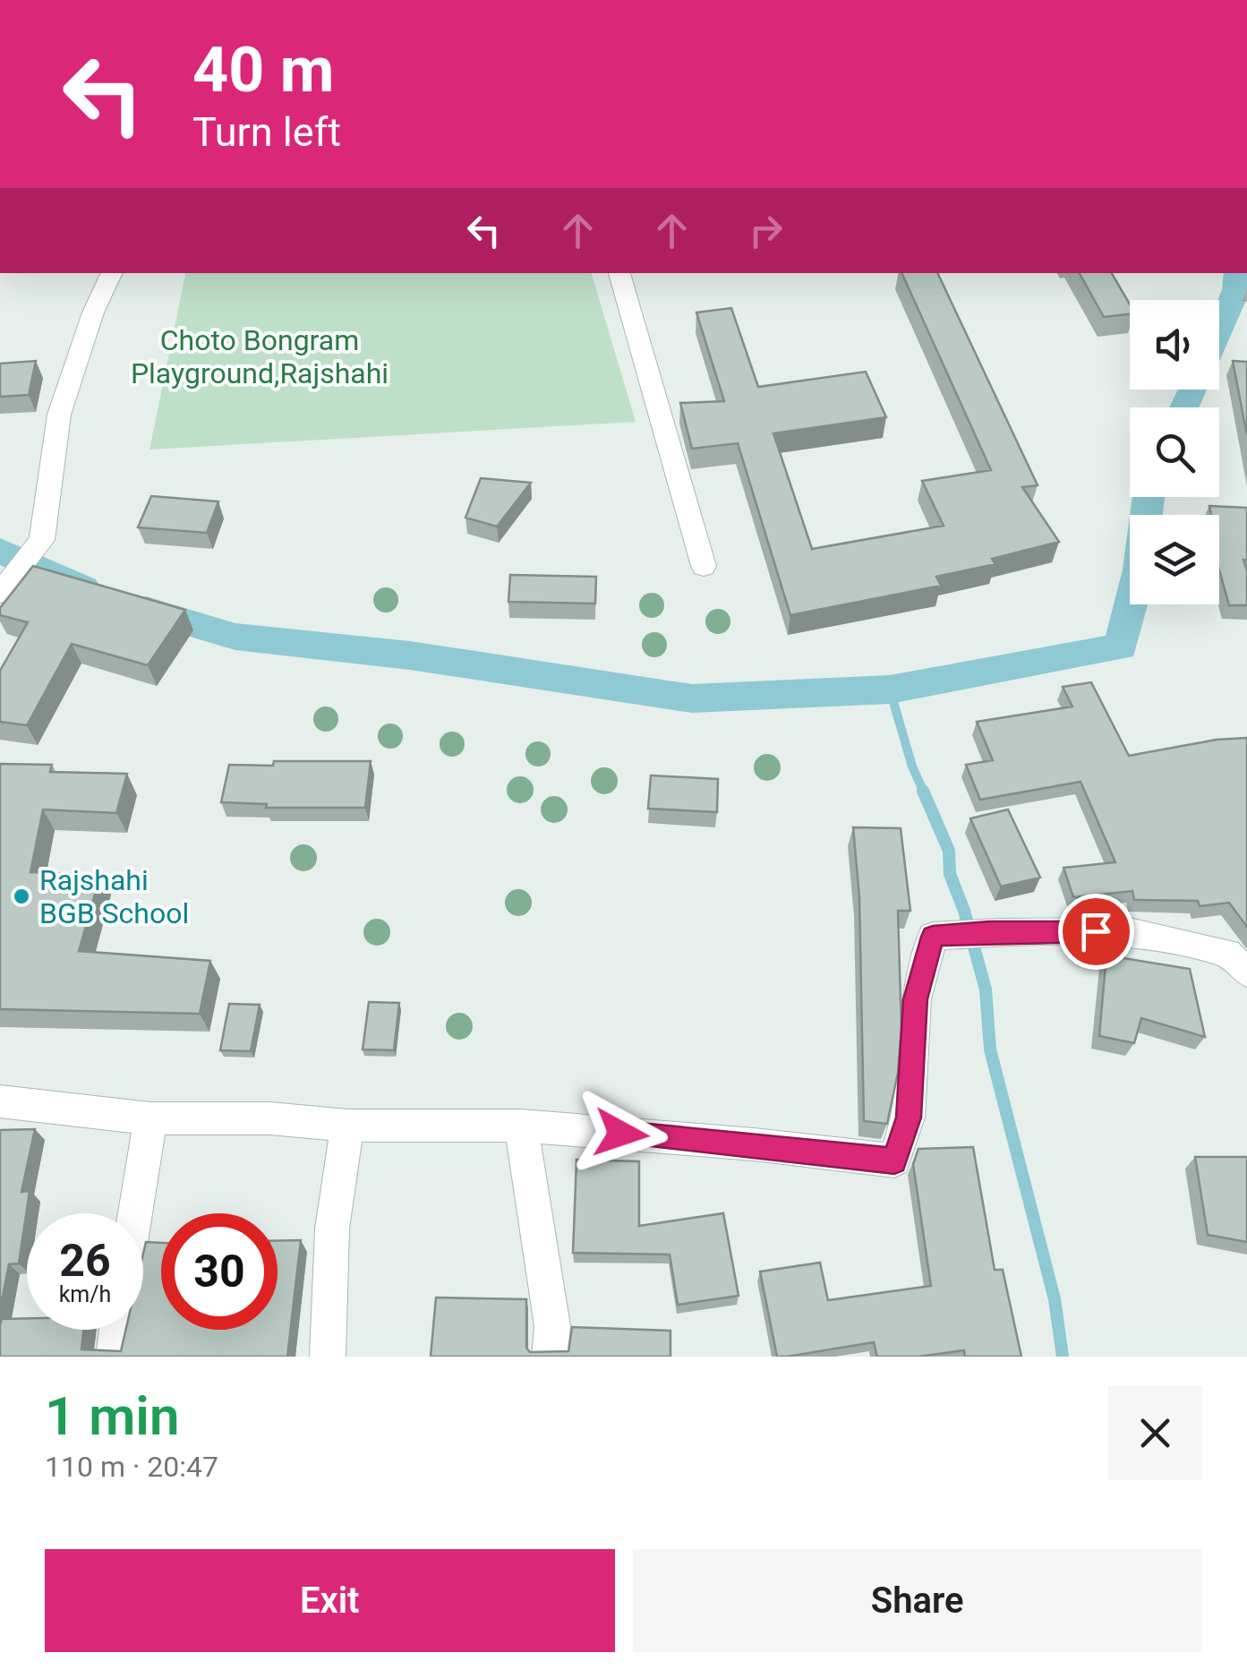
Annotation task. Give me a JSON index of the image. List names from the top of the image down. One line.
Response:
{"parks":["Choto Bongram Playground,Rajshahi"],"places":["Rajshahi BGB School"],"page":{"turn":["40 m","Turn left"],"speed":"26 km/h","limit":"30","heading":["1 min","110 m · 20:47"],"buttons":["Exit","Share"]}}
